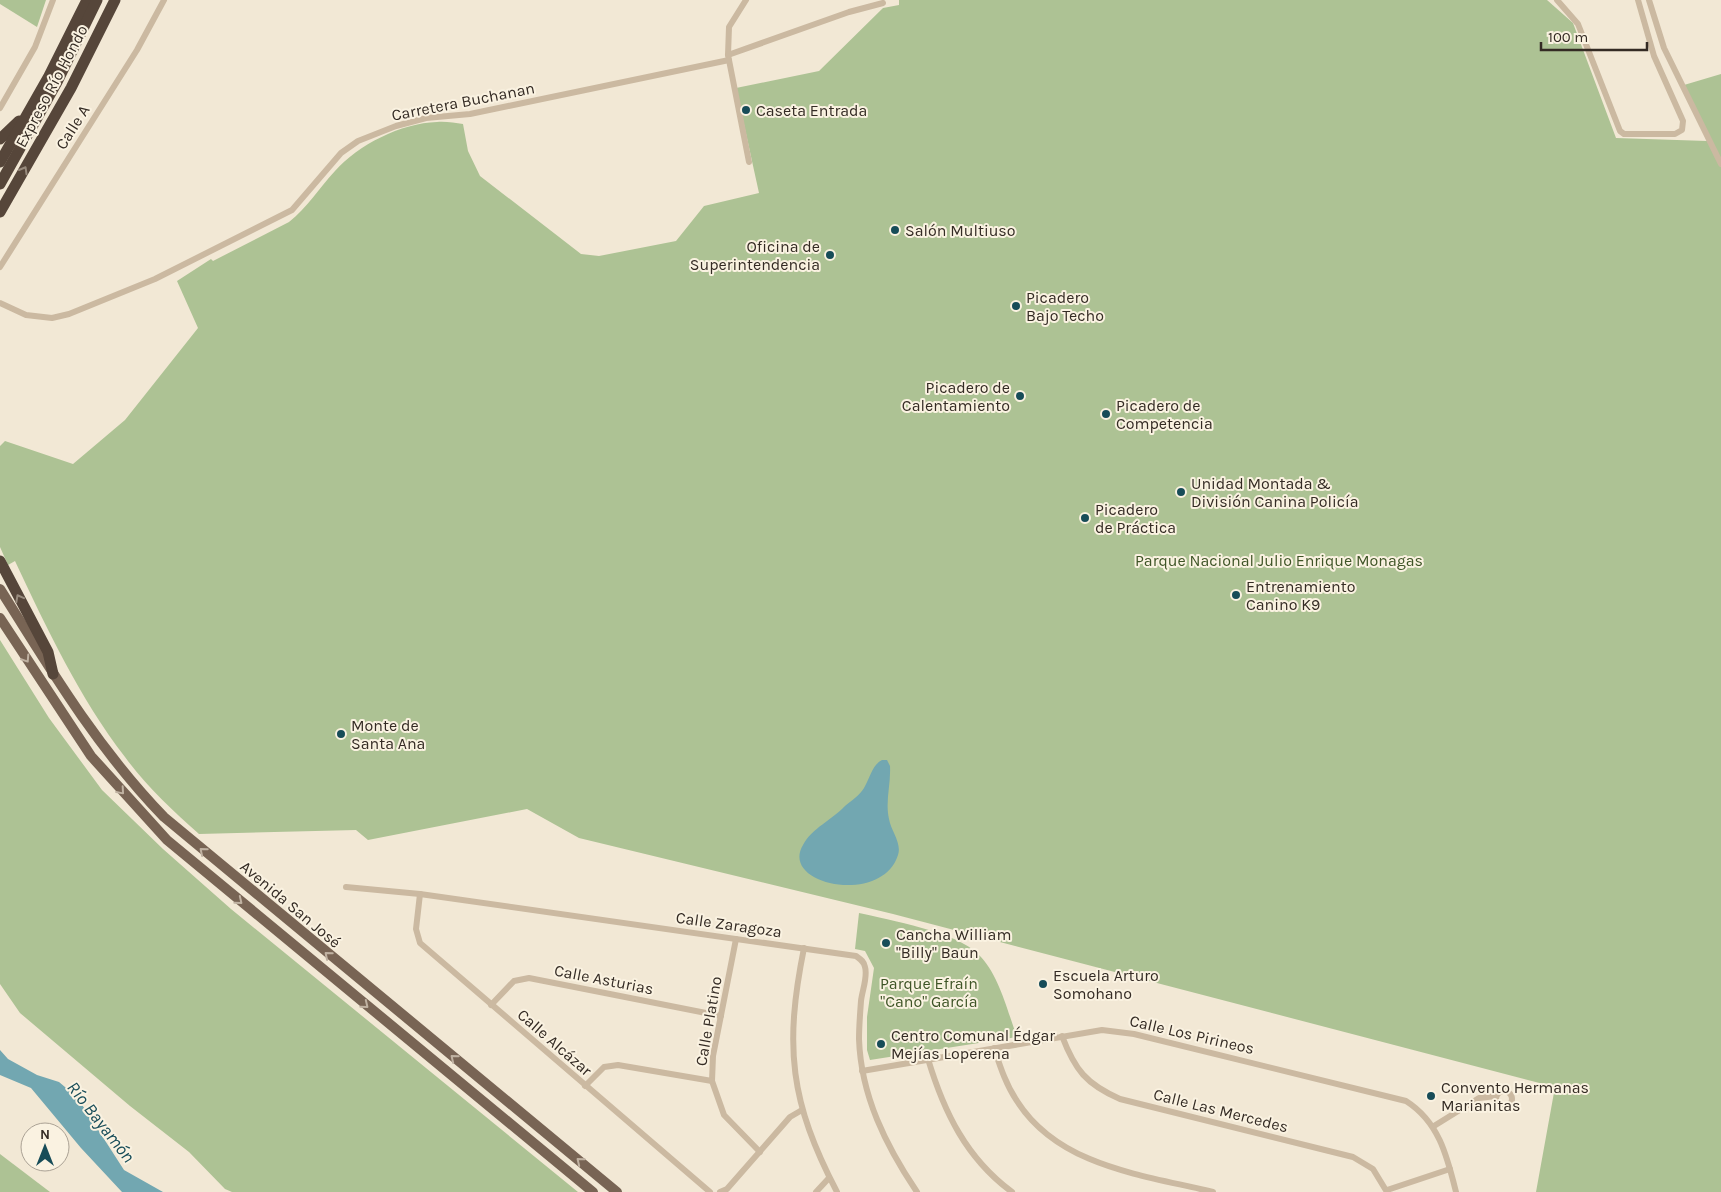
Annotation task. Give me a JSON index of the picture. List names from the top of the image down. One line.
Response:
{"streets":{"highway":["Expreso Río Hondo"],"main road":["Avenida San José"],"street":["Carretera Buchanan","Calle A","Calle Zaragoza","Calle Asturias","Calle Platino","Calle Los Pirineos","Calle Alcázar","Calle Las Mercedes"]},"crossings":[["Calle Zaragoza","Calle Platino"],["Calle Zaragoza","Calle Los Pirineos"],["Calle Zaragoza","Calle Alcázar"],["Calle Asturias","Calle Platino"],["Calle Asturias","Calle Alcázar"],["Calle Los Pirineos","Calle Las Mercedes"]],"water":["Río Bayamón"],"parks":["Parque Nacional Julio Enrique Monagas","Parque Efraín \"Cano\" García"],"places":["Caseta Entrada","Salón Multiuso","Oficina de Superintendencia","Picadero Bajo Techo","Picadero de Calentamiento","Picadero de Competencia","Unidad Montada & División Canina Policía","Picadero de Práctica","Entrenamiento Canino K9","Monte de Santa Ana","Cancha William \"Billy\" Baun","Escuela Arturo Somohano","Centro Comunal Édgar Mejías Loperena","Convento Hermanas Marianitas"],"scale_bar":"100 m","north":"top"}
